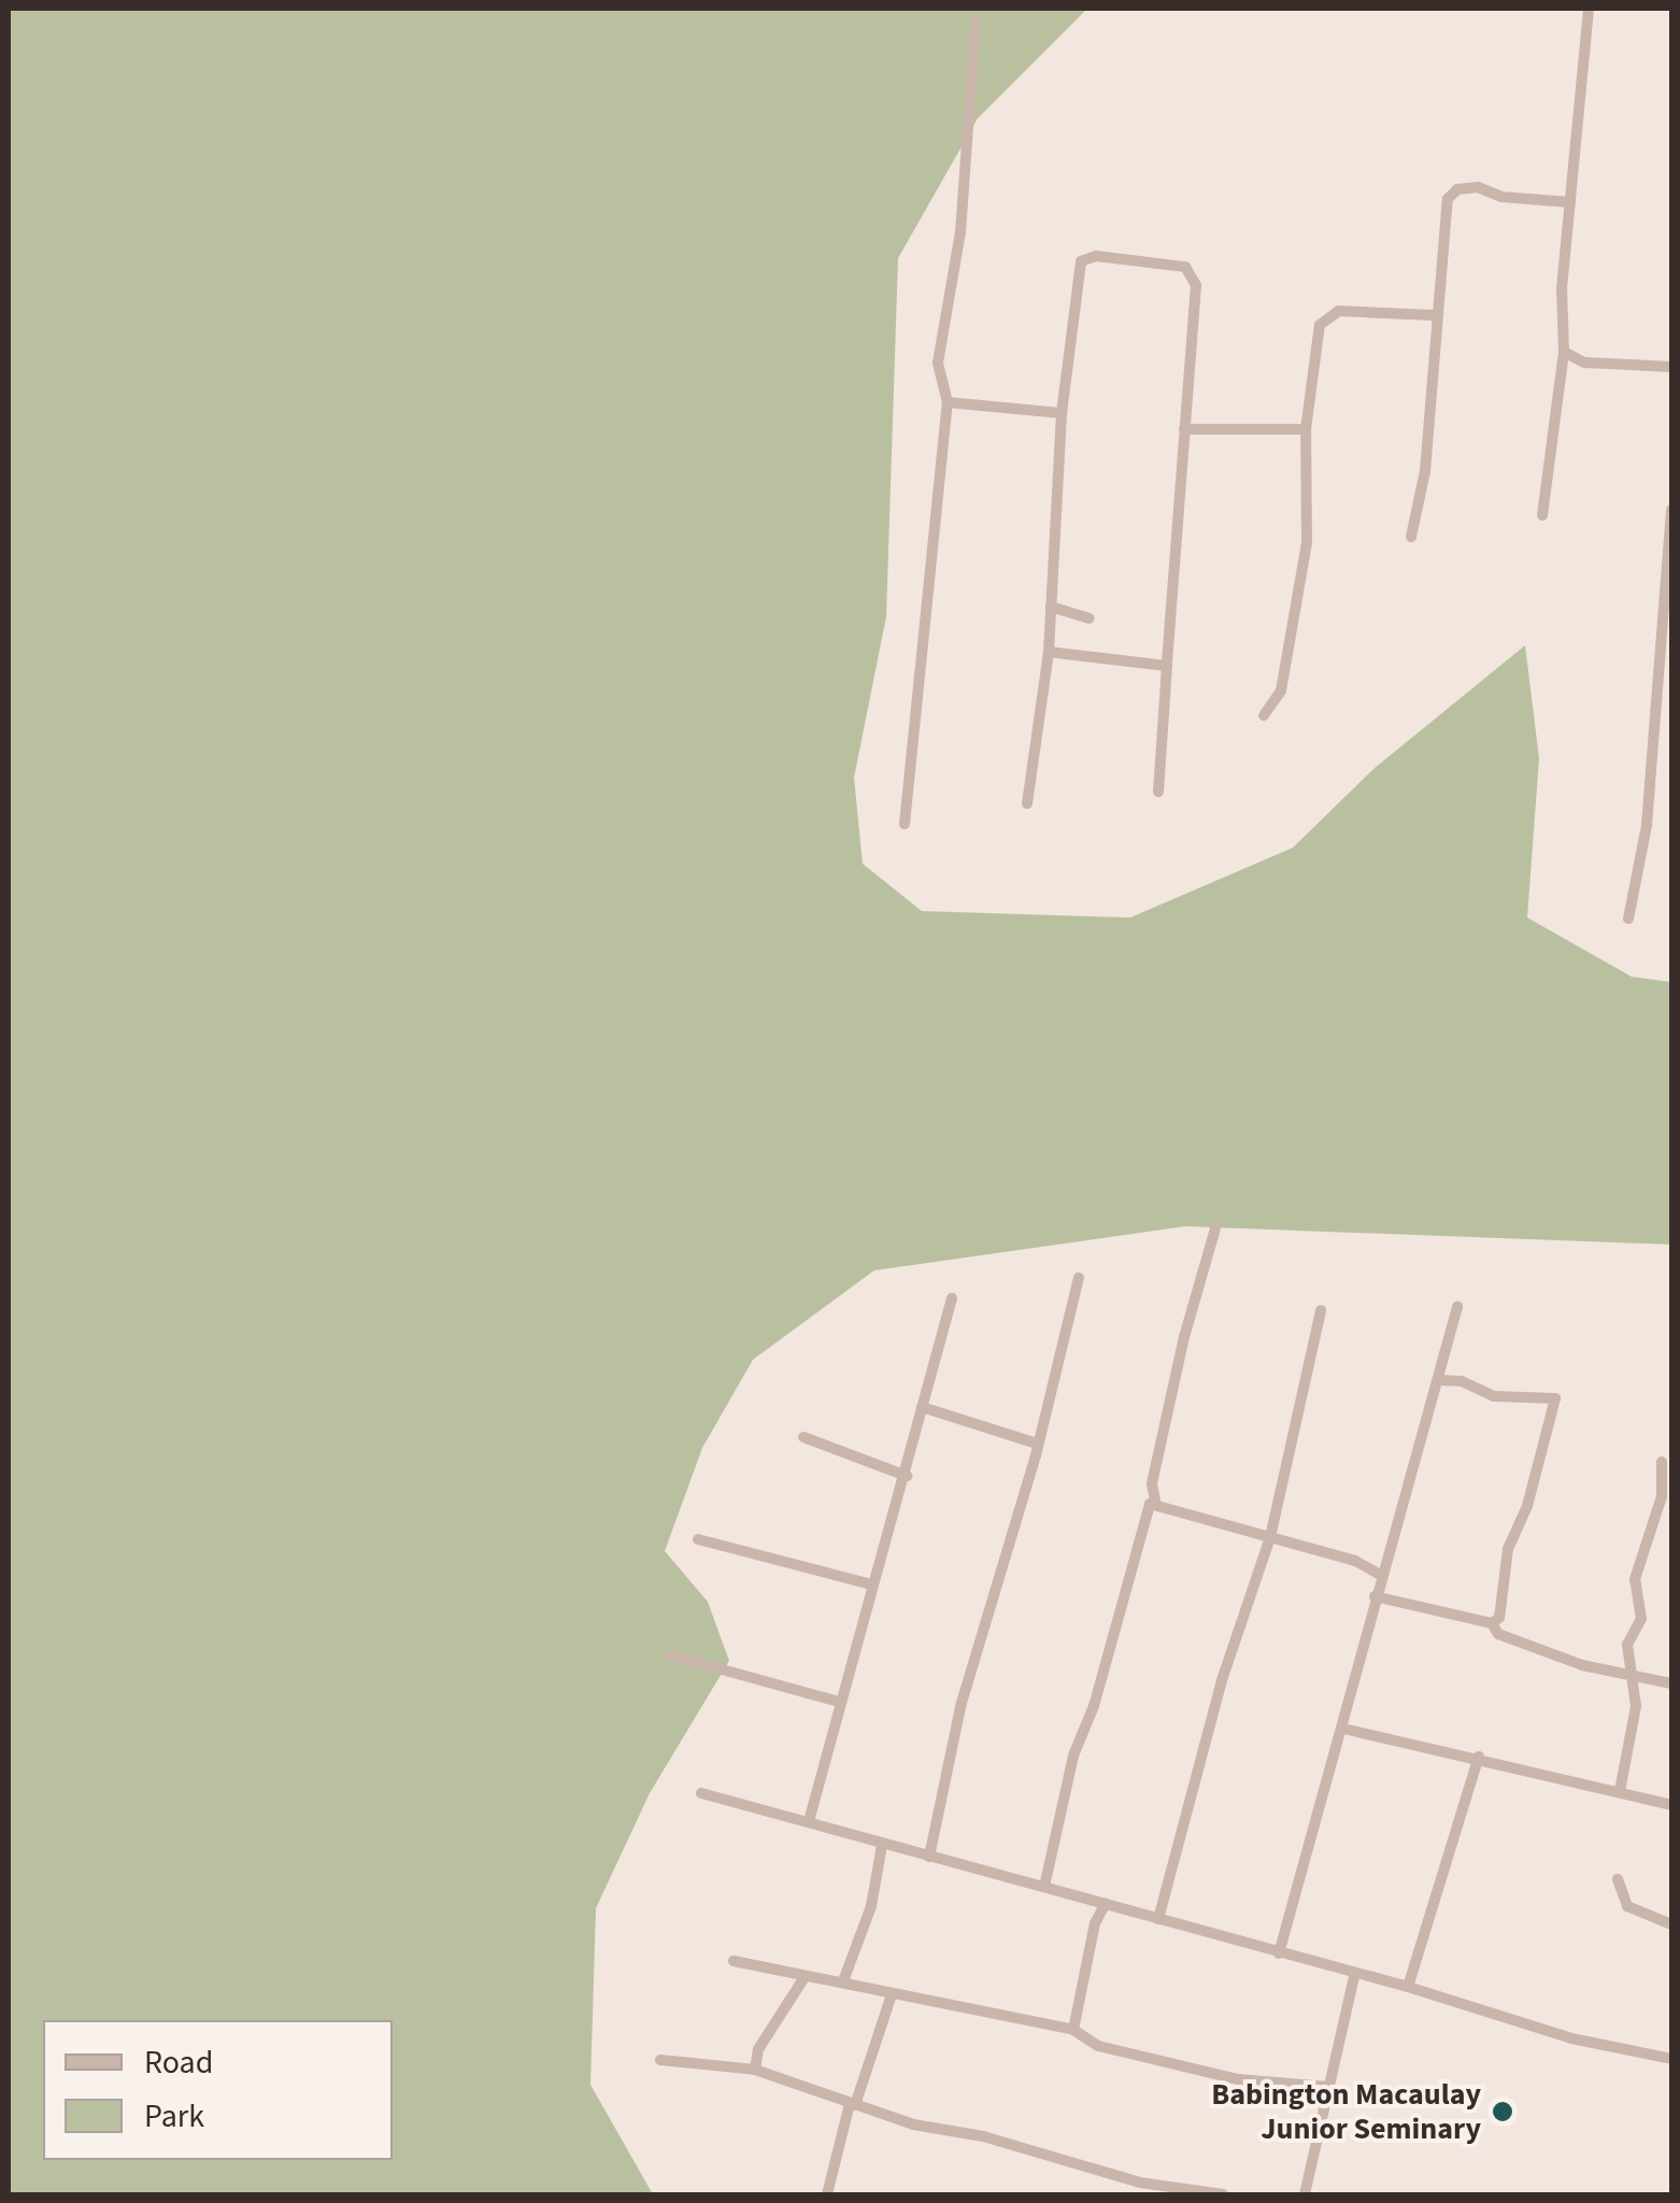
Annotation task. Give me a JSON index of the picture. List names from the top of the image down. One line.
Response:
{"places":["Babington Macaulay Junior Seminary"],"legend":["Road","Park"]}
